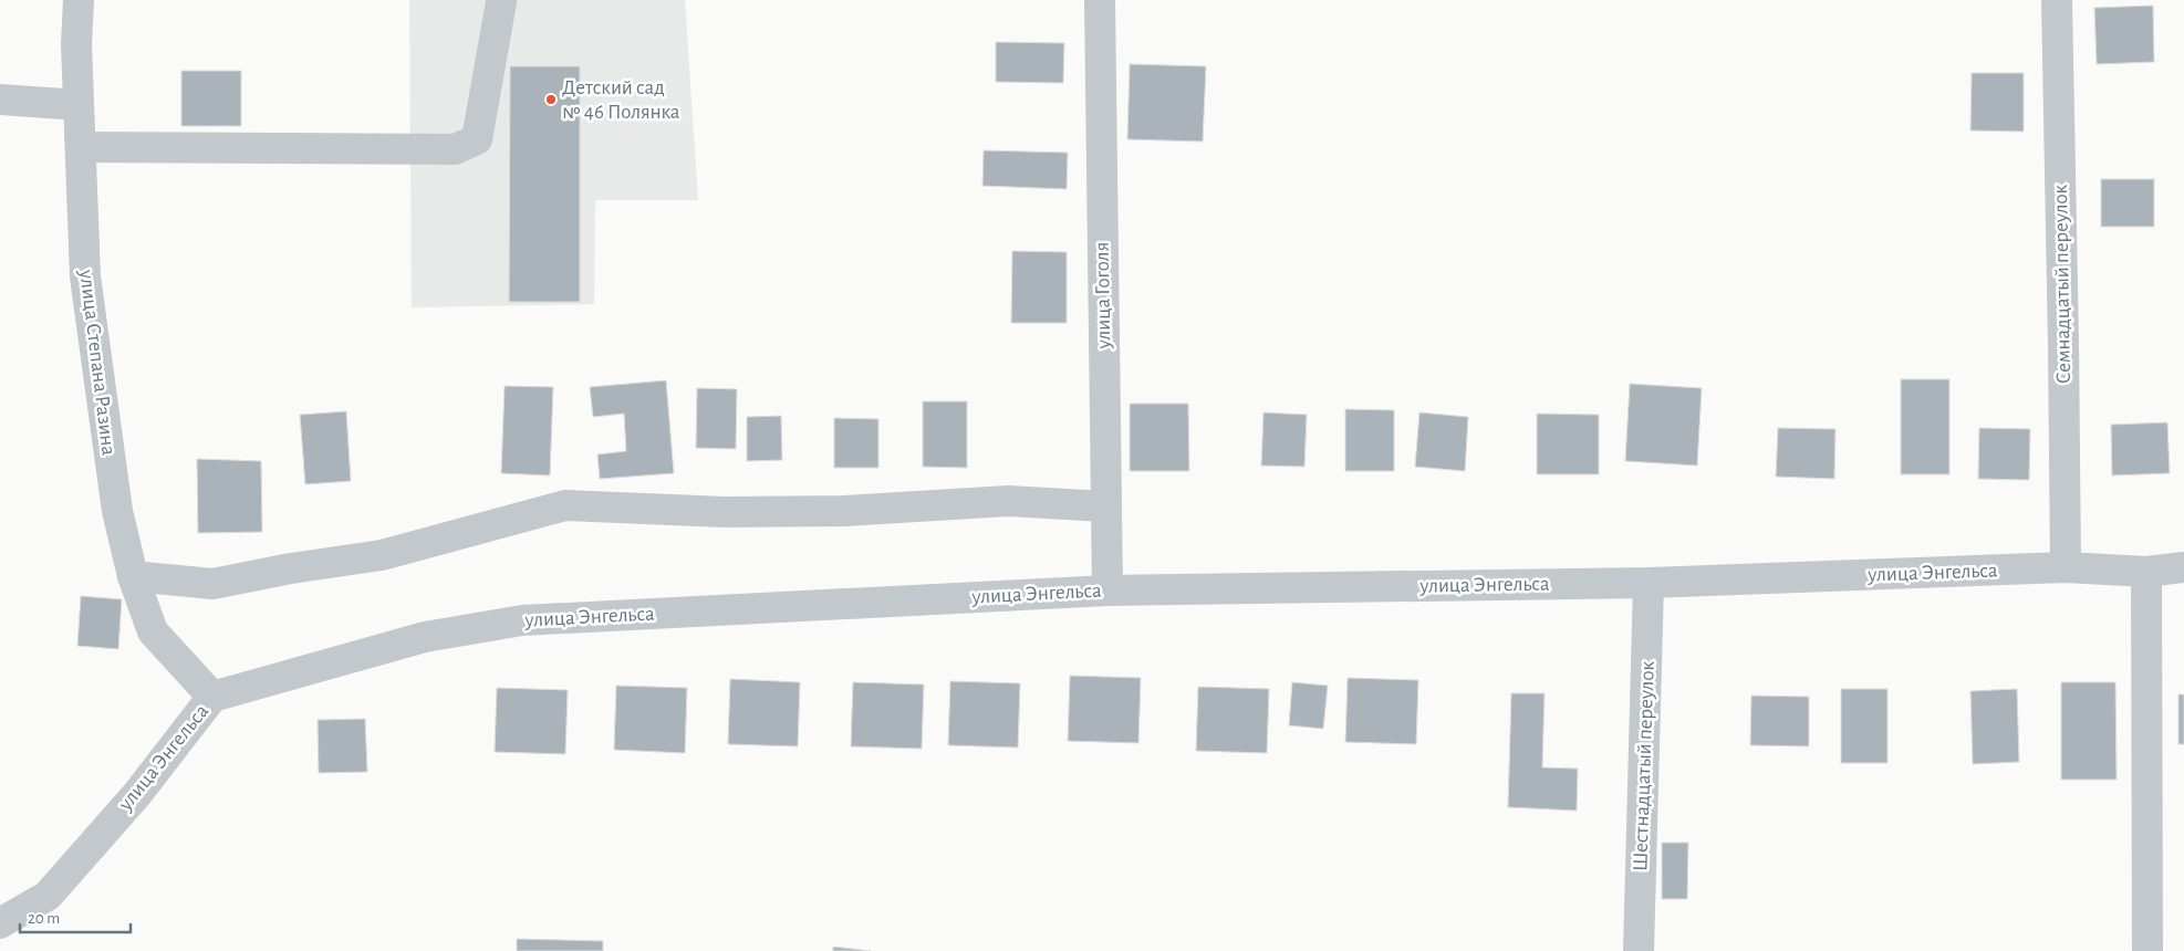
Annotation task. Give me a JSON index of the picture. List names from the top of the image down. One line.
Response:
{"streets":{"street":["Семнадцатый переулок","улица Гоголя","улица Степана Разина","улица Энгельса","Шестнадцатый переулок"]},"crossings":[["Семнадцатый переулок","улица Энгельса"],["улица Гоголя","улица Энгельса"],["улица Степана Разина","улица Энгельса"],["улица Энгельса","Шестнадцатый переулок"]],"places":["Детский сад № 46 Полянка"],"scale_bar":"20 m"}
